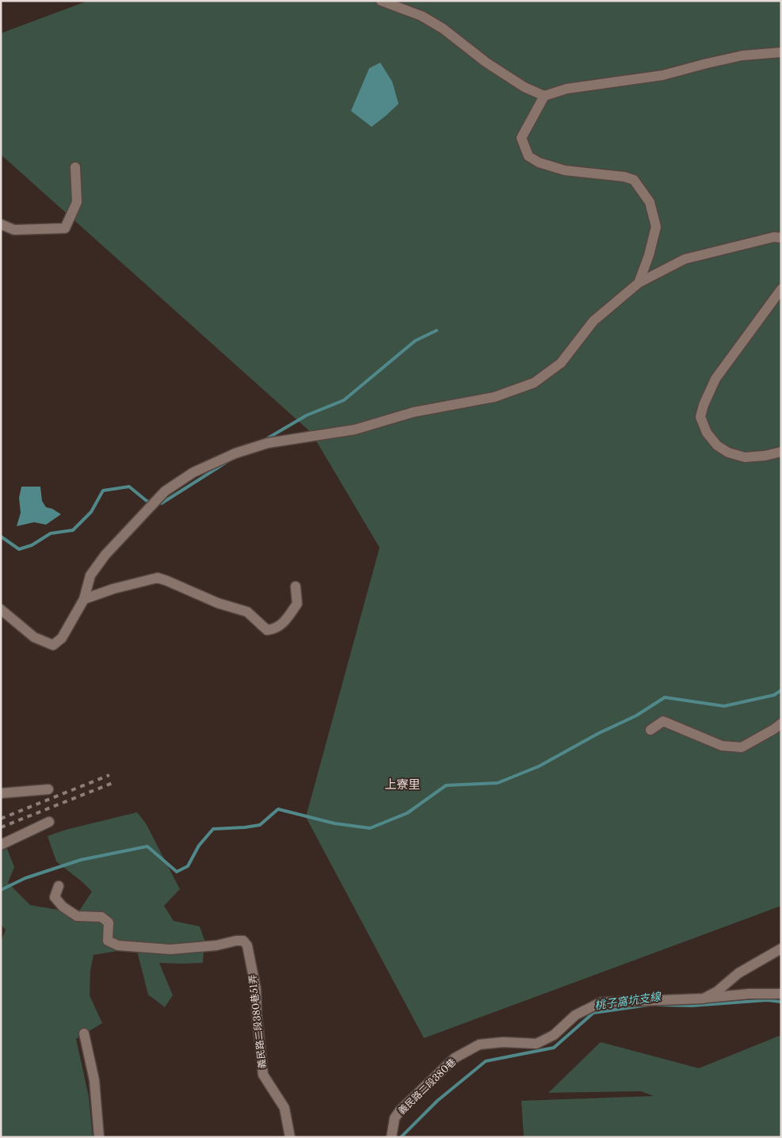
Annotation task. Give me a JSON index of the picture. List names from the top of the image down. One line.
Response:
{"streets":{"lane":["義民路二段380巷51弄","義民路二段380巷"]},"districts":["上寮里"],"water":["桃子窩坑支線"]}
